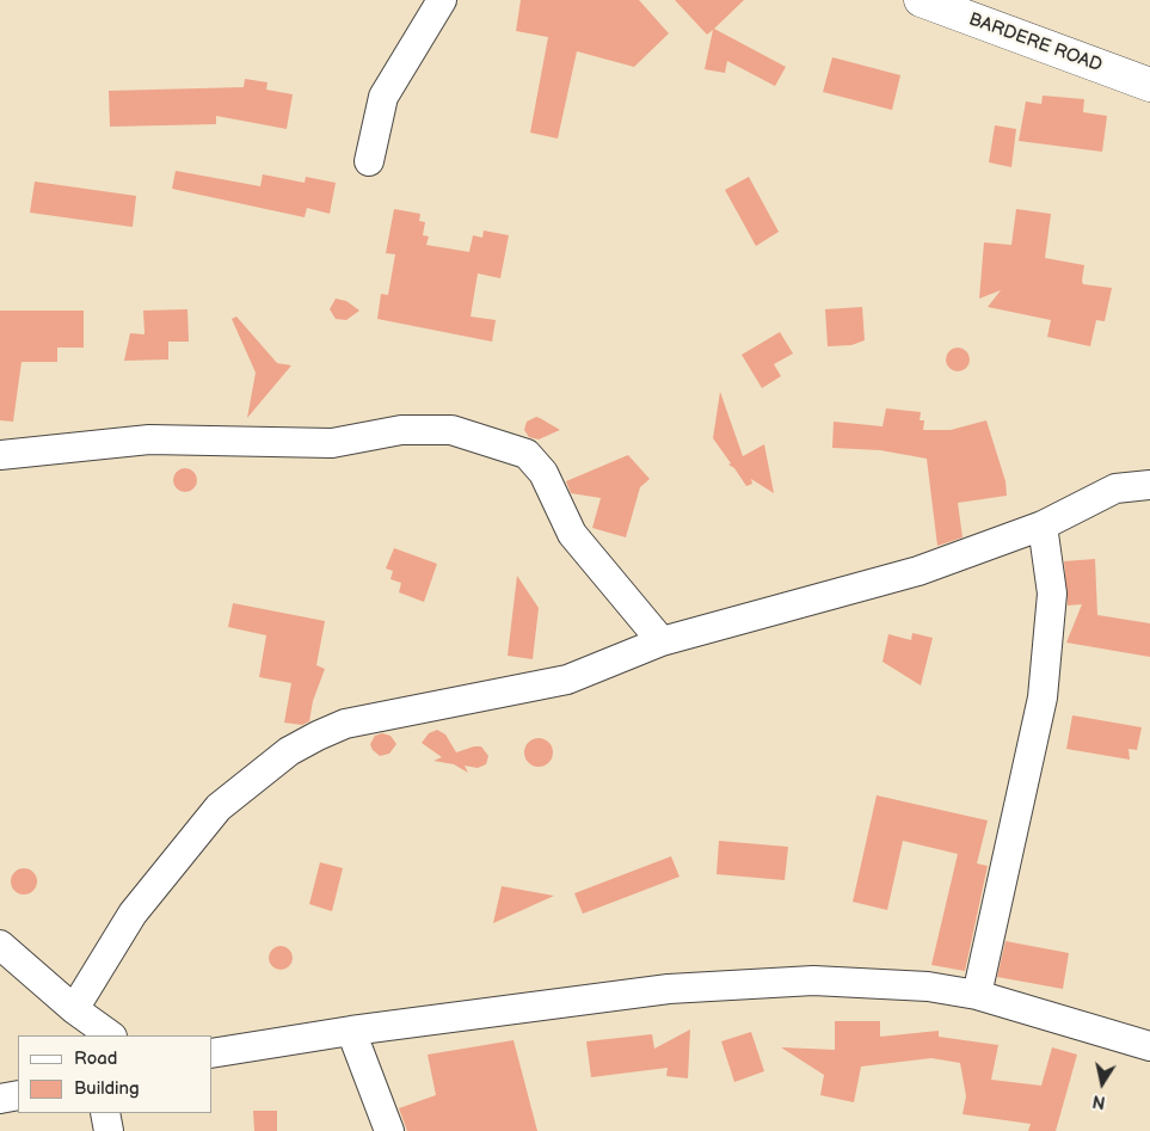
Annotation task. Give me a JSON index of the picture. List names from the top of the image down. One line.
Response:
{"streets":{"street":["BARDERE ROAD"]},"legend":["Road","Building"],"north":"bottom"}
